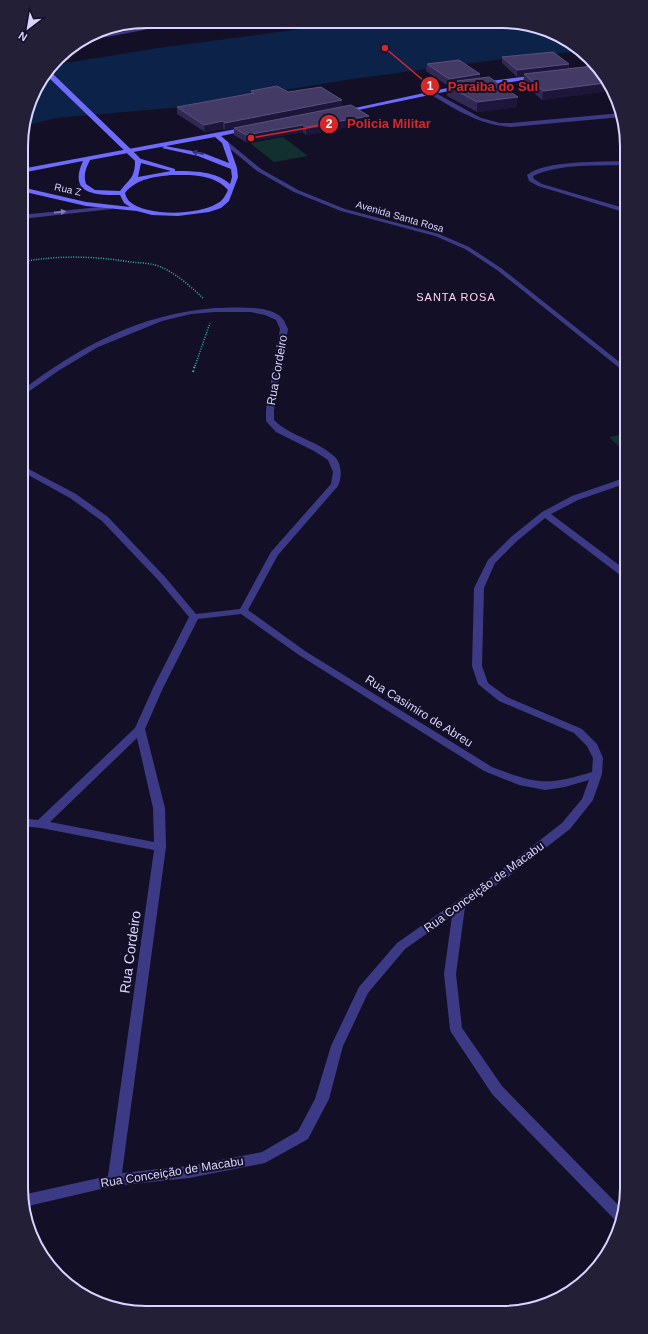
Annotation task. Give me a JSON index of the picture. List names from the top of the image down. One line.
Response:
{"streets":{"street":["Rua Z","Avenida Santa Rosa","Rua Cordeiro","Rua Casimiro de Abreu","Rua Conceição de Macabu"]},"crossings":[["Rua Cordeiro","Rua Casimiro de Abreu"],["Rua Cordeiro","Rua Conceição de Macabu"],["Rua Casimiro de Abreu","Rua Conceição de Macabu"]],"districts":["SANTA ROSA"],"places":["Paraiba do Sul","Policia Militar"],"north":"bottom left"}
